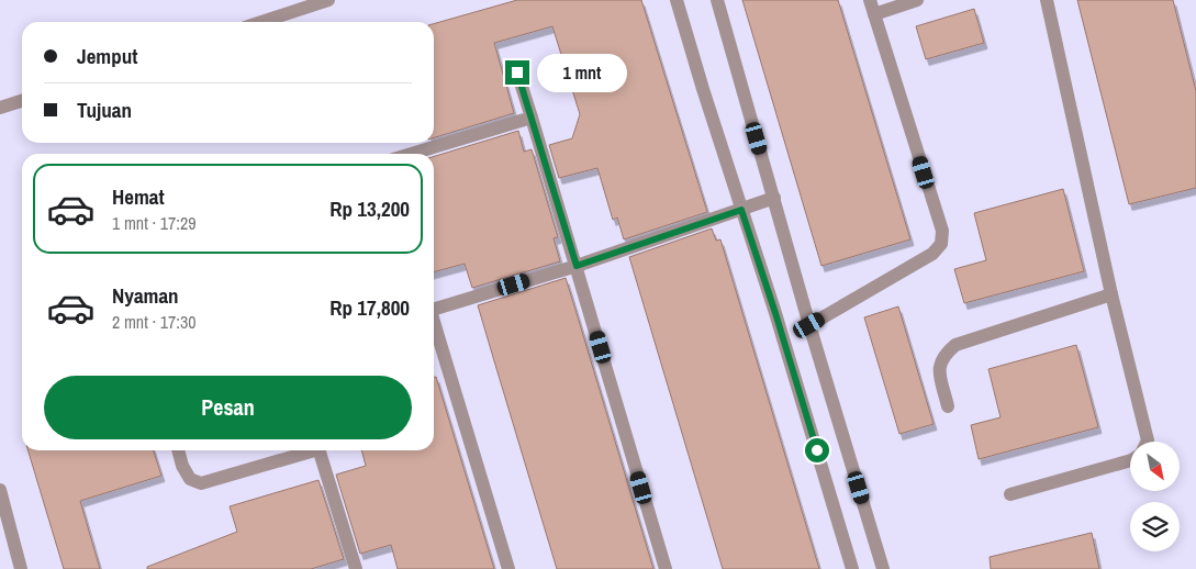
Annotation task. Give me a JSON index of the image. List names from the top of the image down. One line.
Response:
{"north":"bottom right","page":{"banner":["Jemput","Tujuan"],"bubble":"1 mnt","list":[{"name":"Hemat","note":"1 mnt · 17:29","value":"Rp 13,200"},{"name":"Nyaman","note":"2 mnt · 17:30","value":"Rp 17,800"}],"buttons":"Pesan"}}
